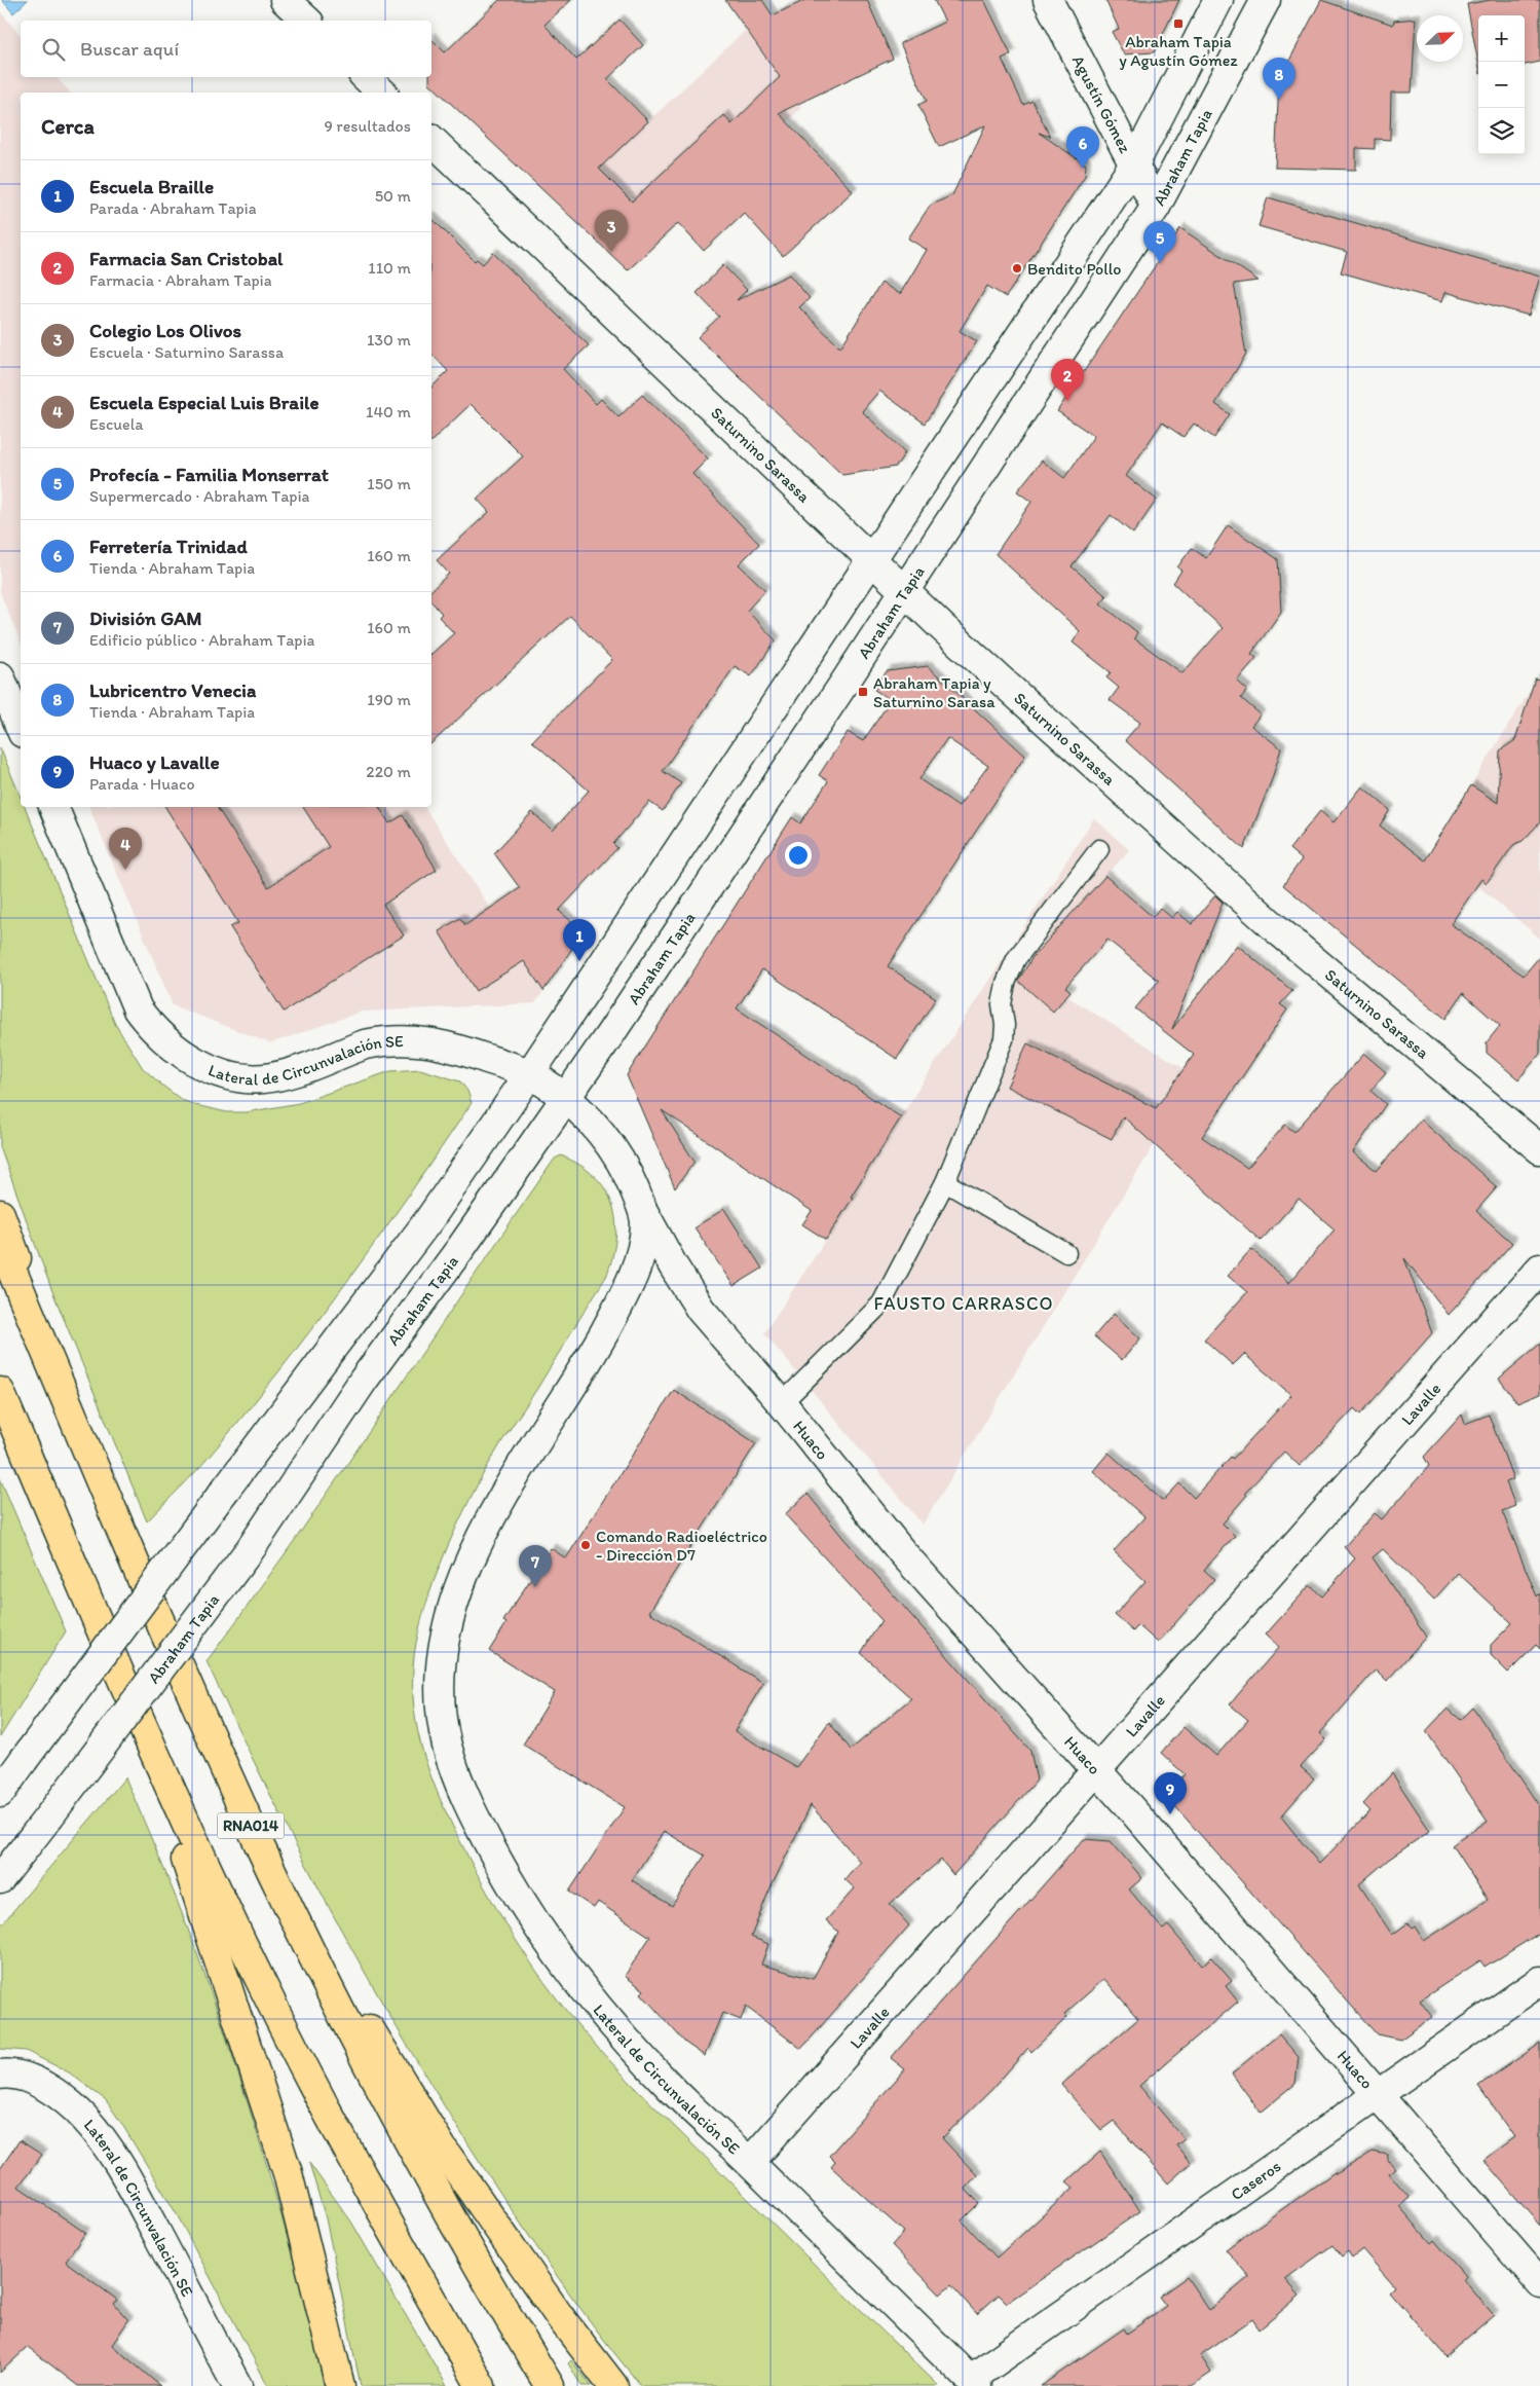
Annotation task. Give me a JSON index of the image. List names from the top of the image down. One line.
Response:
{"streets":{"highway":["RNA014"],"street":["Agustín Gómez","Abraham Tapia","Saturnino Sarassa","Lateral de Circunvalación SE","Lavalle","Huaco","Caseros"]},"crossings":[["Agustín Gómez","Abraham Tapia"],["Abraham Tapia","Saturnino Sarassa"],["Abraham Tapia","Lateral de Circunvalación SE"],["Lateral de Circunvalación SE","Lavalle"],["Lateral de Circunvalación SE","Huaco"],["Lateral de Circunvalación SE","Caseros"],["Lavalle","Huaco"],["Huaco","Caseros"]],"districts":["FAUSTO CARRASCO"],"places":{"transit":["Abraham Tapia y Agustín Gómez","Abraham Tapia y Saturnino Sarasa"],"other":["Bendito Pollo","Comando Radioeléctrico - Dirección D7"]},"north":"top right","page":{"map_buttons":["+","−"],"search":"Buscar aquí","pins":["8","6","3","5","2","4","1","7","9"],"heading":["Cerca","9 resultados"],"list":[{"mark":"1","name":"Escuela Braille","note":"Parada · Abraham Tapia","value":"50 m"},{"mark":"2","name":"Farmacia San Cristobal","note":"Farmacia · Abraham Tapia","value":"110 m"},{"mark":"3","name":"Colegio Los Olivos","note":"Escuela · Saturnino Sarassa","value":"130 m"},{"mark":"4","name":"Escuela Especial Luis Braile","note":"Escuela","value":"140 m"},{"mark":"5","name":"Profecía - Familia Monserrat","note":"Supermercado · Abraham Tapia","value":"150 m"},{"mark":"6","name":"Ferretería Trinidad","note":"Tienda · Abraham Tapia","value":"160 m"},{"mark":"7","name":"División GAM","note":"Edificio público · Abraham Tapia","value":"160 m"},{"mark":"8","name":"Lubricentro Venecia","note":"Tienda · Abraham Tapia","value":"190 m"},{"mark":"9","name":"Huaco y Lavalle","note":"Parada · Huaco","value":"220 m"}]}}
